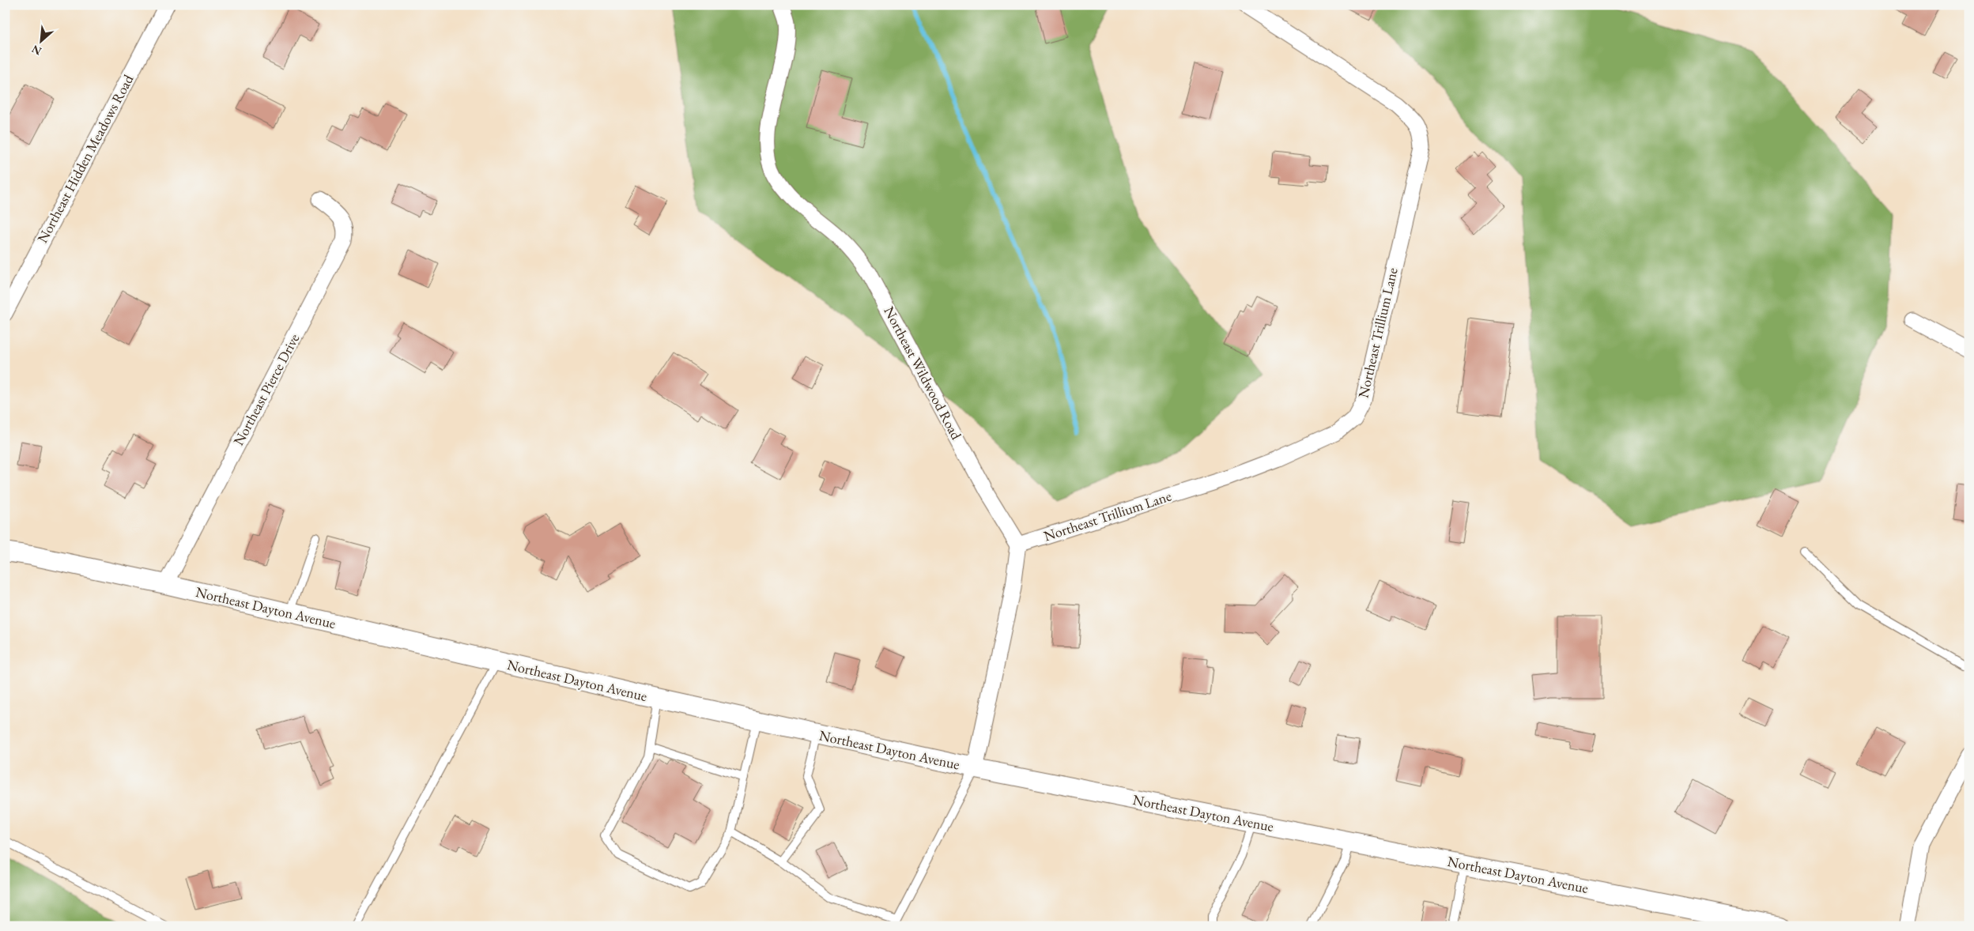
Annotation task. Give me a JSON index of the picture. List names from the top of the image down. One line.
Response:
{"streets":{"street":["Northeast Hidden Meadows Road","Northeast Trillium Lane","Northeast Wildwood Road","Northeast Pierce Drive","Northeast Dayton Avenue"]},"crossings":[["Northeast Trillium Lane","Northeast Wildwood Road"],["Northeast Pierce Drive","Northeast Dayton Avenue"]],"north":"bottom left"}
